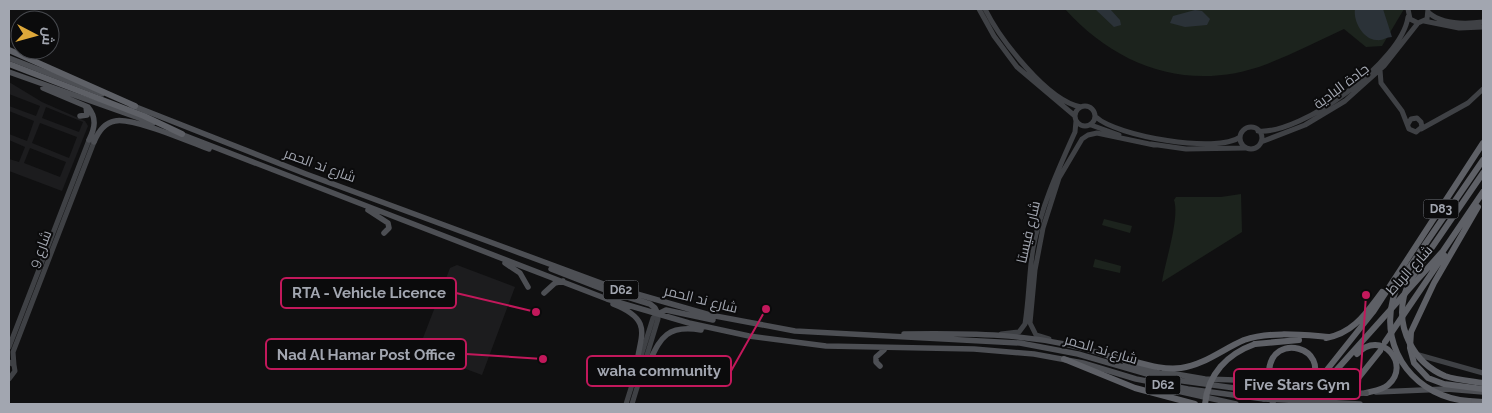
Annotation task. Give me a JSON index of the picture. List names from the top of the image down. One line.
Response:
{"streets":{"highway":["D83","شارع الرباط"],"main road":["شارع ند الحمر","D62"],"street":["جادة البادية","شارع فيستا","شارع 9"]},"places":["Five Stars Gym","waha community","RTA - Vehicle Licence","Nad Al Hamar Post Office"],"north":"right"}
